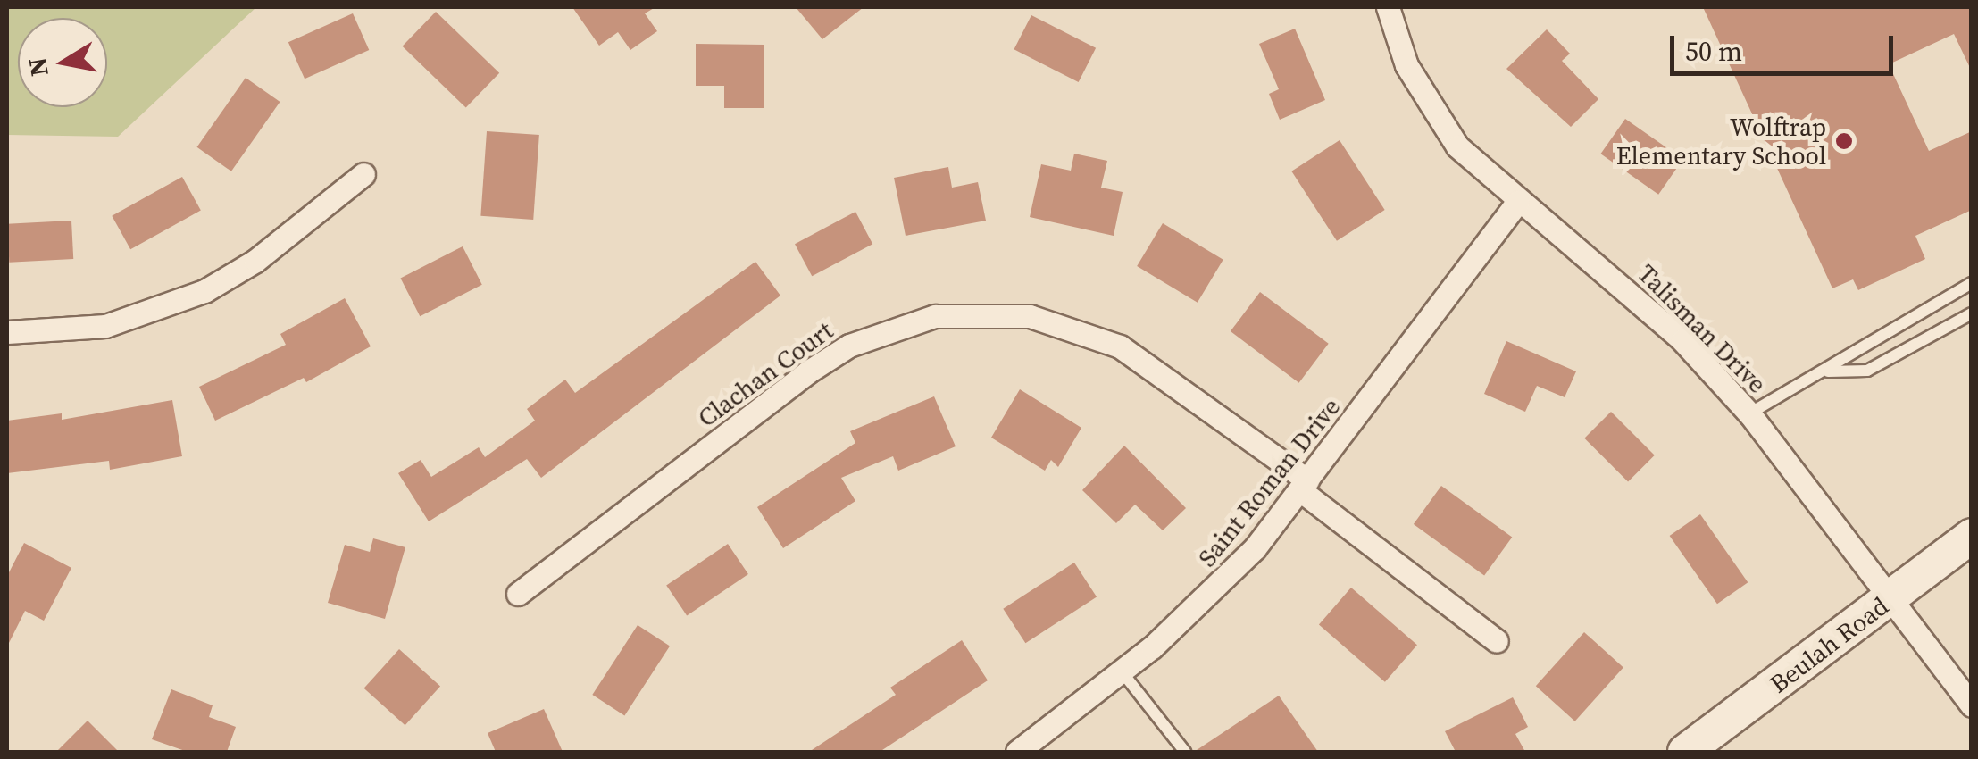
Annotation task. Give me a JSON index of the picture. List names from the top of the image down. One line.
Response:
{"streets":{"main road":["Beulah Road"],"street":["Talisman Drive","Clachan Court","Saint Roman Drive"]},"crossings":[["Talisman Drive","Saint Roman Drive"],["Talisman Drive","Beulah Road"],["Clachan Court","Saint Roman Drive"]],"places":["Wolftrap Elementary School"],"scale_bar":"50 m","north":"left"}
